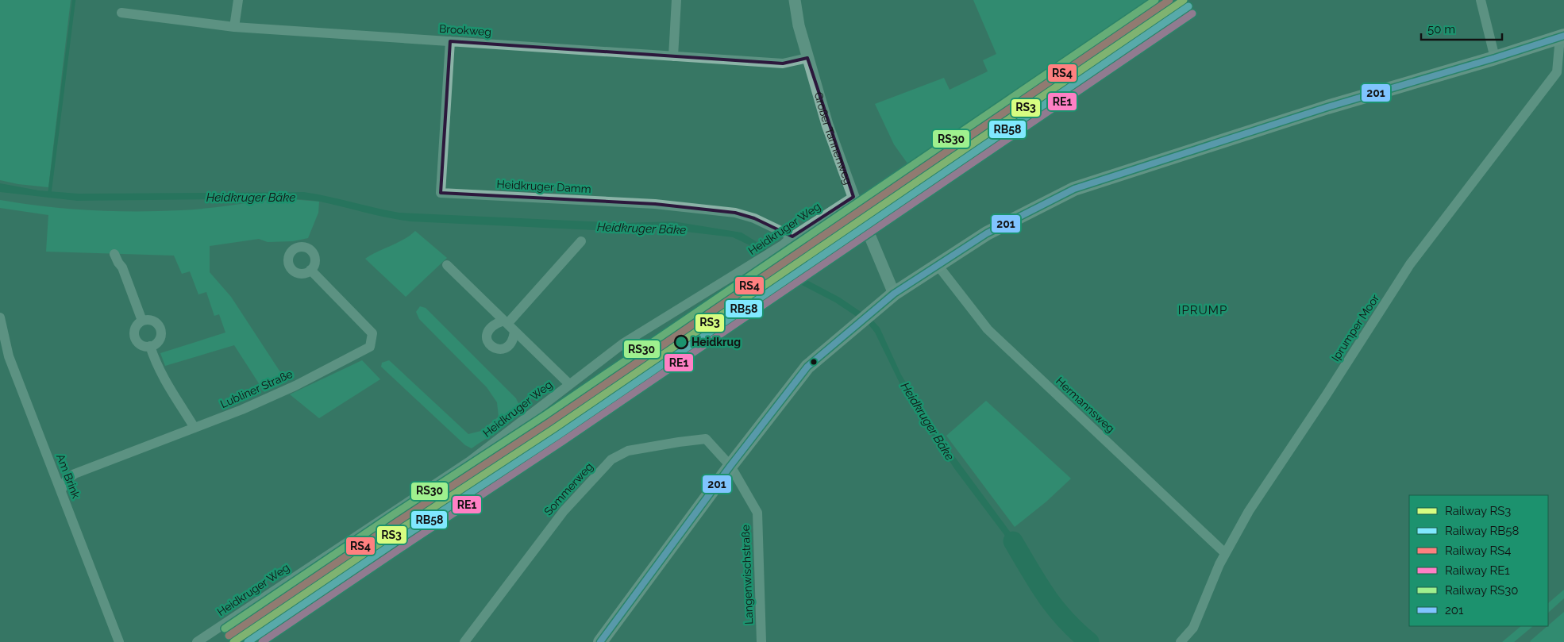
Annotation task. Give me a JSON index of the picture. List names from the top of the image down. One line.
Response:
{"streets":{"street":["Brookweg","Großer Tannenweg","Heidkruger Damm","Heidkruger Weg","Iprumper Moor","Lubliner Straße","Hermannsweg","Am Brink","Sommerweg","Langenwischstraße"]},"crossings":[["Brookweg","Großer Tannenweg"],["Brookweg","Heidkruger Damm"],["Großer Tannenweg","Heidkruger Weg"],["Heidkruger Damm","Heidkruger Weg"],["Iprumper Moor","Hermannsweg"],["Lubliner Straße","Am Brink"],["Sommerweg","Langenwischstraße"]],"districts":["IPRUMP"],"water":["Heidkruger Bäke"],"places":["Heidkrug"],"lines":["rail line RS3","rail line RS4","rail line RS30","rail line RB58","rail line RE1","transit line 201"],"legend":["Railway RS3","Railway RB58","Railway RS4","Railway RE1","Railway RS30","201"],"scale_bar":"50 m"}
